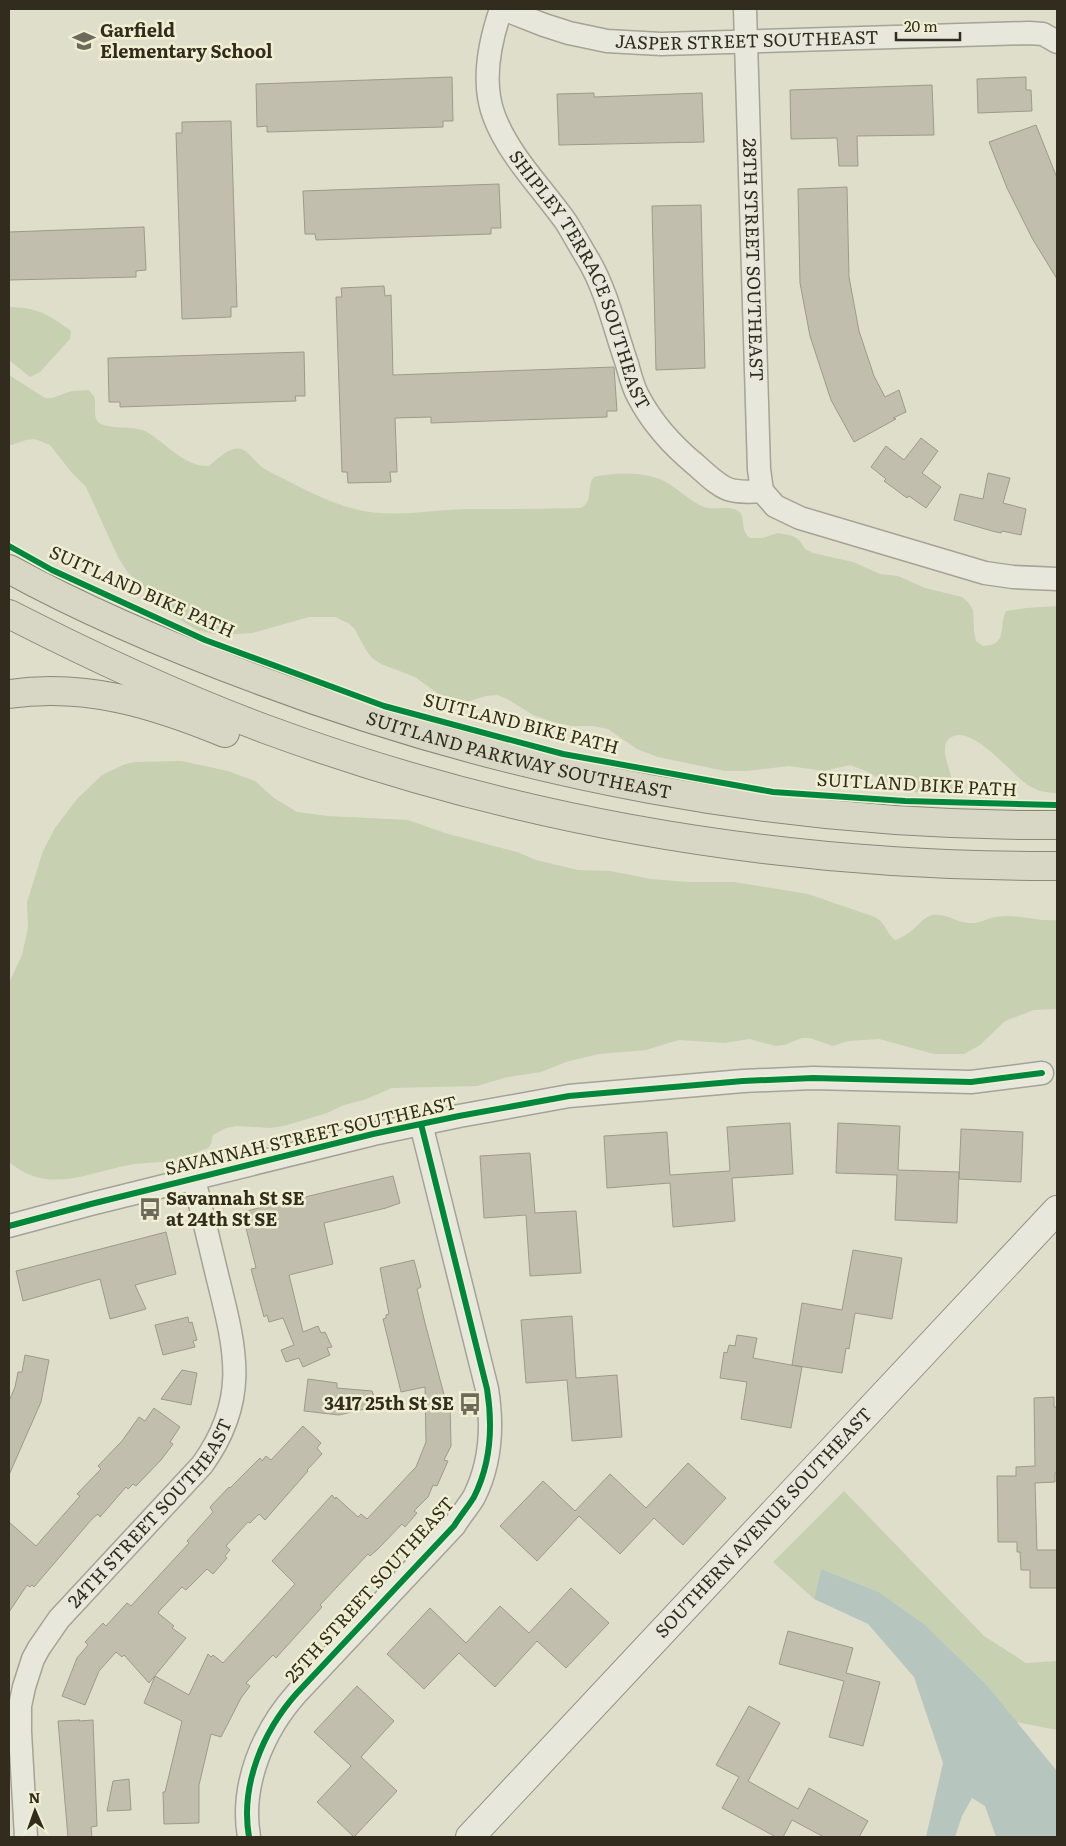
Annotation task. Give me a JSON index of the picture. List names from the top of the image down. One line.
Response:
{"streets":{"highway":["SUITLAND PARKWAY SOUTHEAST"],"main road":["SOUTHERN AVENUE SOUTHEAST"],"street":["JASPER STREET SOUTHEAST","28TH STREET SOUTHEAST","SHIPLEY TERRACE SOUTHEAST","SAVANNAH STREET SOUTHEAST","24TH STREET SOUTHEAST","25TH STREET SOUTHEAST"],"cycle path":["SUITLAND BIKE PATH"]},"crossings":[["JASPER STREET SOUTHEAST","28TH STREET SOUTHEAST"],["JASPER STREET SOUTHEAST","SHIPLEY TERRACE SOUTHEAST"],["28TH STREET SOUTHEAST","SHIPLEY TERRACE SOUTHEAST"],["SAVANNAH STREET SOUTHEAST","24TH STREET SOUTHEAST"],["SAVANNAH STREET SOUTHEAST","25TH STREET SOUTHEAST"]],"places":{"school or university":["Garfield Elementary School"],"bus stop":["Savannah St SE at 24th St SE","3417 25th St SE"]},"scale_bar":"20 m","north":"top"}
